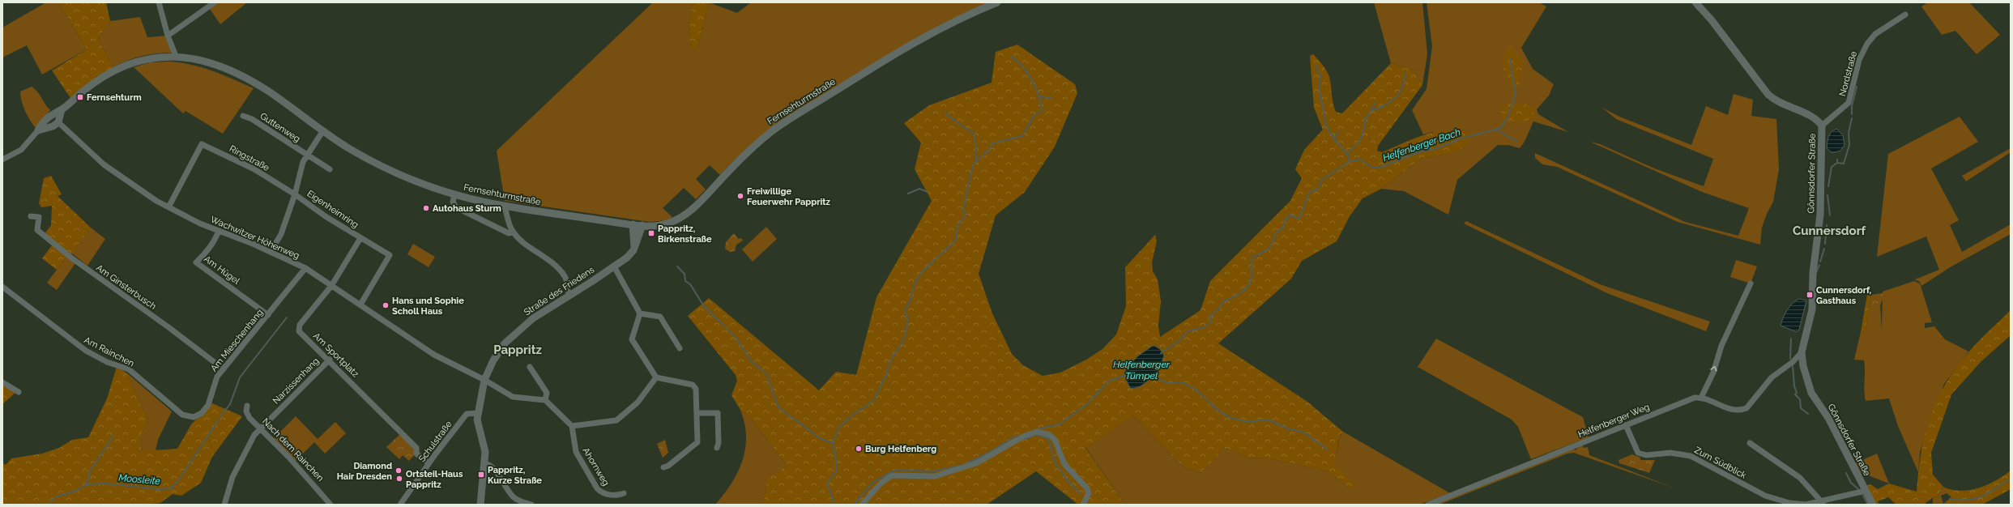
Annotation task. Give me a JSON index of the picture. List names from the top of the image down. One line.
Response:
{"streets":{"street":["Nordstraße","Fernsehturmstraße","Guttenweg","Ringstraße","Gönnsdorfer Straße","Eigenheimring","Wachwitzer Höhenweg","Am Hügel","Am Ginsterbusch","Straße des Friedens","Am Mieschenhang","Am Rainchen","Am Sportplatz","Narzissenhang","Helfenberger Weg","Schulstraße","Nach dem Rainchen","Zum Südblick","Ahornweg"]},"crossings":[["Nordstraße","Gönnsdorfer Straße"],["Fernsehturmstraße","Straße des Friedens"],["Ringstraße","Eigenheimring"],["Ringstraße","Wachwitzer Höhenweg"],["Gönnsdorfer Straße","Zum Südblick"],["Eigenheimring","Wachwitzer Höhenweg"],["Eigenheimring","Am Sportplatz"],["Wachwitzer Höhenweg","Am Hügel"],["Wachwitzer Höhenweg","Straße des Friedens"],["Wachwitzer Höhenweg","Am Mieschenhang"],["Wachwitzer Höhenweg","Am Sportplatz"],["Am Hügel","Am Mieschenhang"],["Am Ginsterbusch","Am Mieschenhang"],["Straße des Friedens","Schulstraße"],["Am Mieschenhang","Am Rainchen"],["Am Sportplatz","Narzissenhang"],["Am Sportplatz","Schulstraße"],["Narzissenhang","Nach dem Rainchen"],["Helfenberger Weg","Zum Südblick"]],"districts":["Cunnersdorf","Pappritz"],"water":["Helfenberger Bach","Helfenberger Tümpel","Moosleite"],"places":{"transit":["Fernsehturm","Pappritz, Birkenstraße","Cunnersdorf, Gasthaus","Pappritz, Kurze Straße"],"other":["Freiwillige Feuerwehr Pappritz","Autohaus Sturm","Hans und Sophie Scholl Haus","Burg Helfenberg","Diamond Hair Dresden","Ortsteil-Haus Pappritz"]}}
